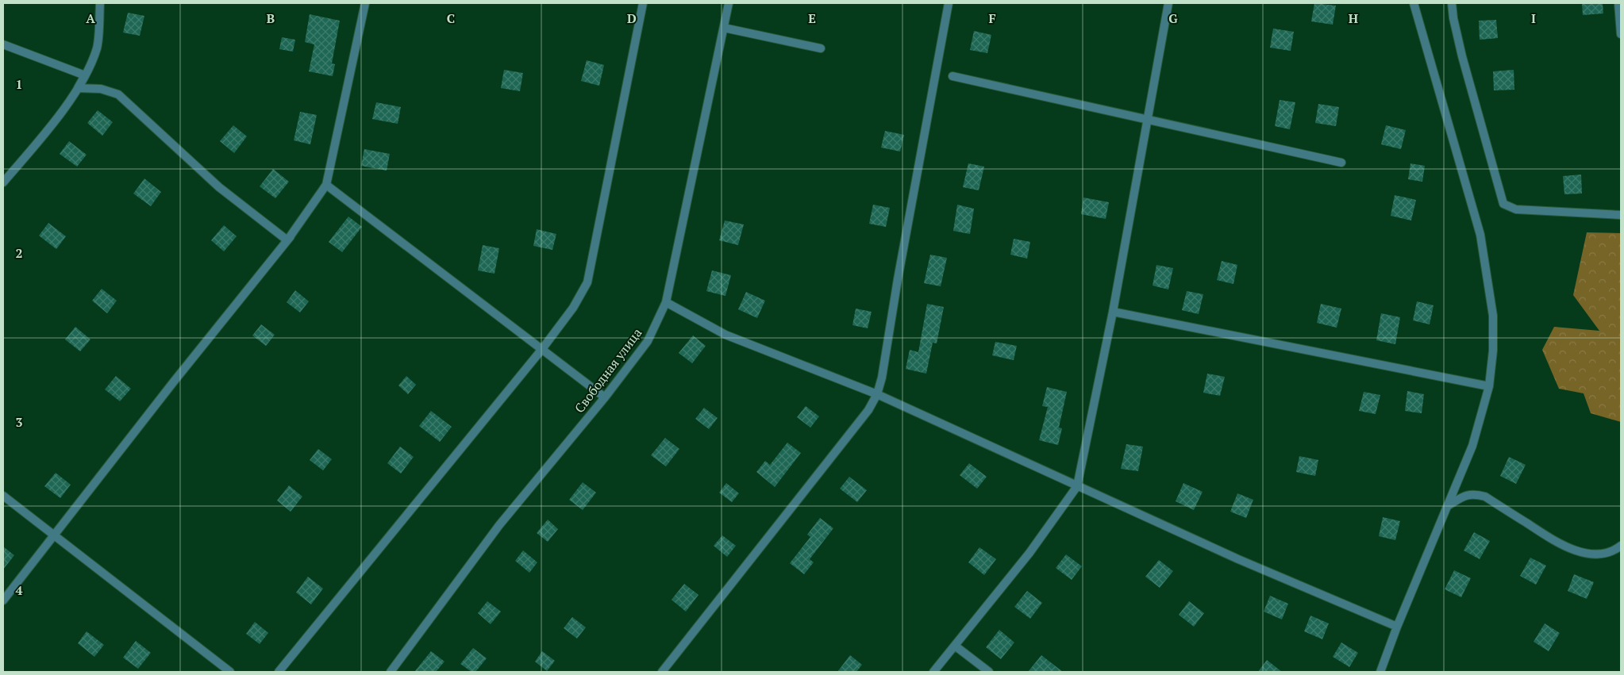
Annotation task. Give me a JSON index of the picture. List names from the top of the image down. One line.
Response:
{"streets":{"street":["Свободная улица"]},"grid":{"columns":["A","B","C","D","E","F","G","H","I"],"rows":["1","2","3","4"]}}
